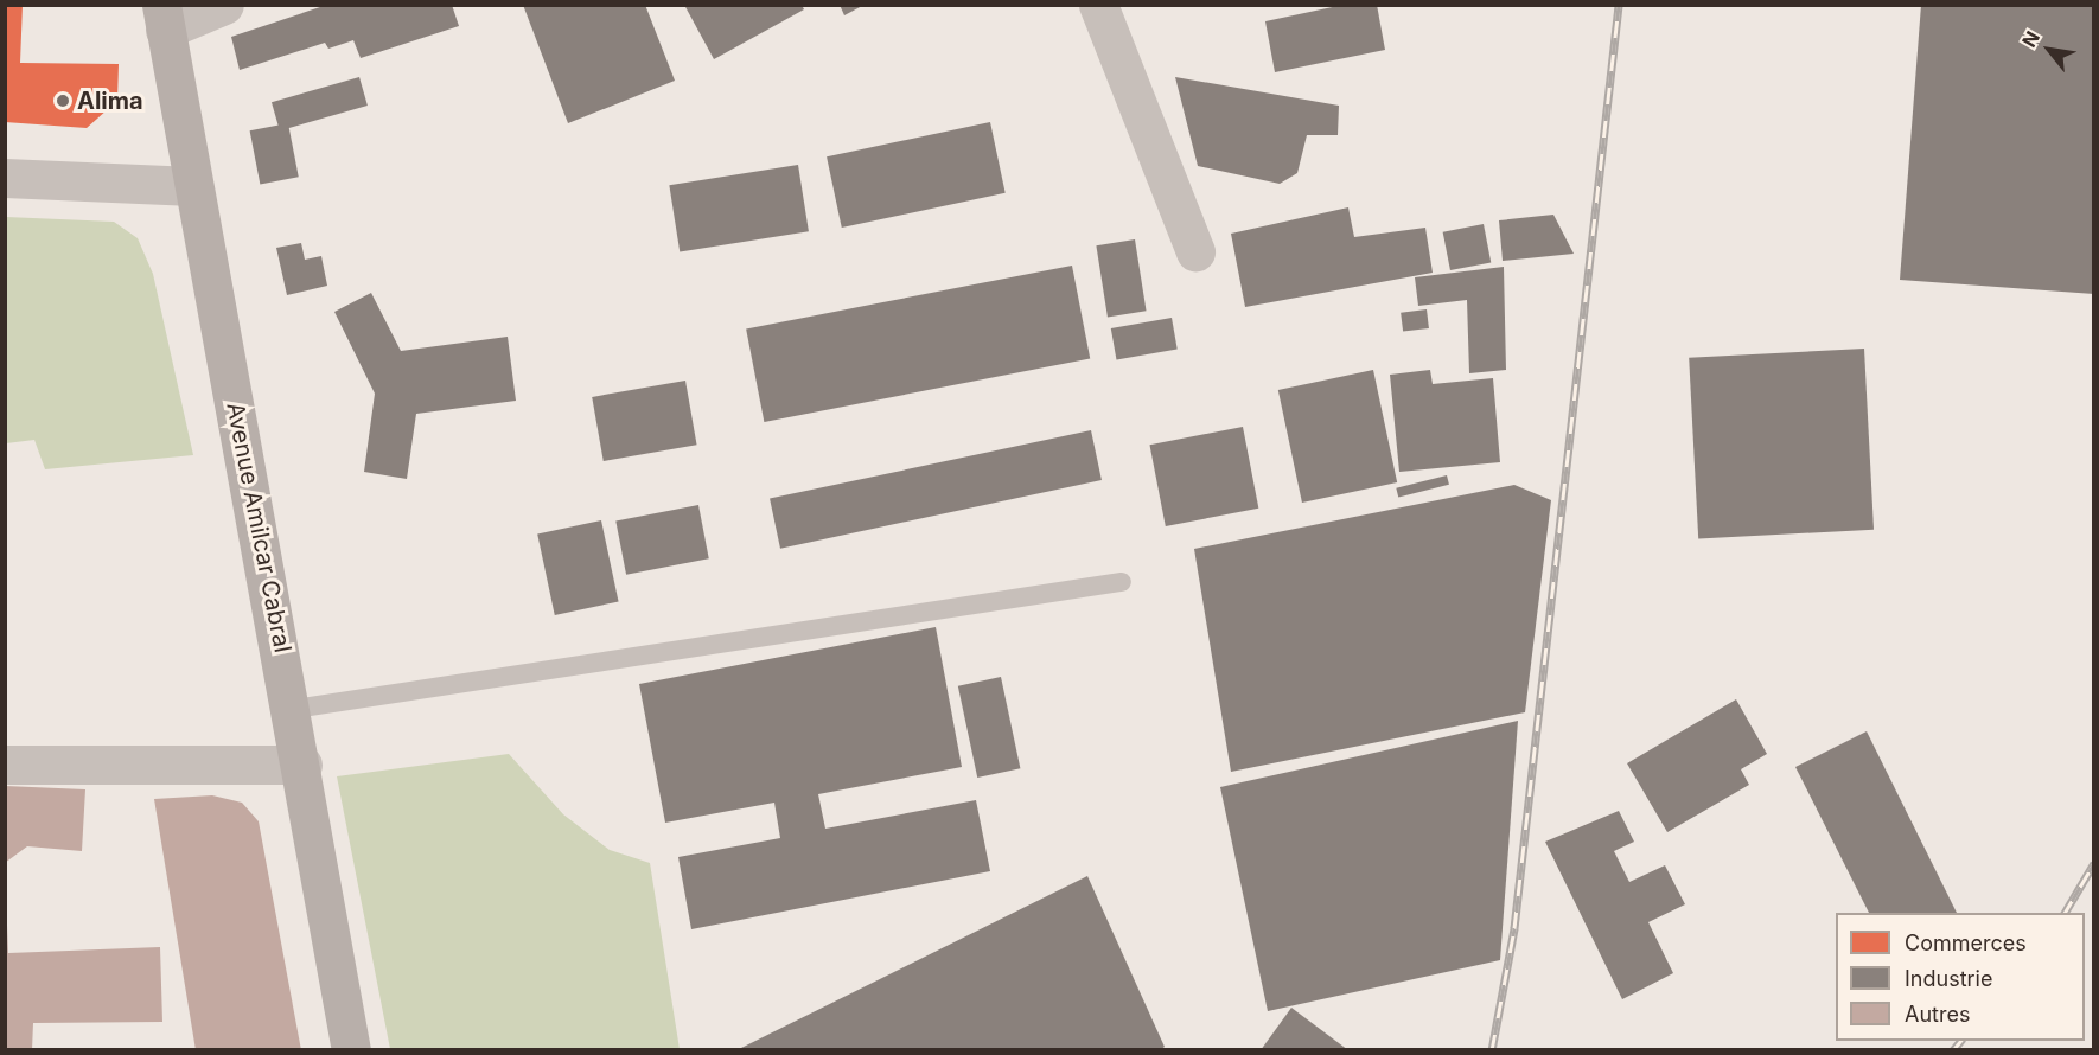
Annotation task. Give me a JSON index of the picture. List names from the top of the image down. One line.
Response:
{"streets":{"main road":["Avenue Amilcar Cabral"]},"places":["Alima"],"legend":["Commerces","Industrie","Autres"],"north":"top left"}
